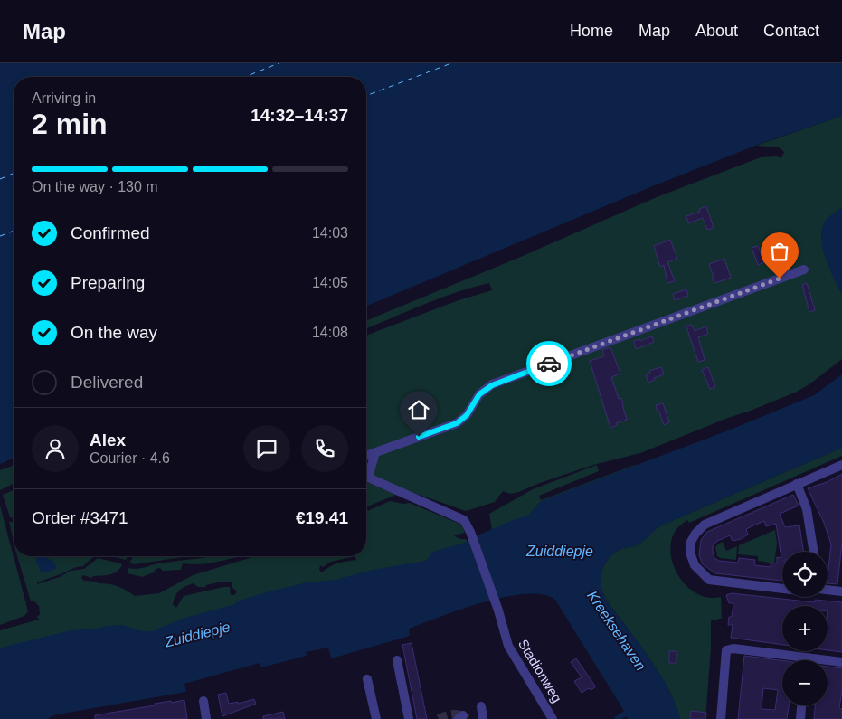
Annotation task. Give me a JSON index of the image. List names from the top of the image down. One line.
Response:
{"streets":{"street":["Stadionweg"]},"water":["Zuiddiepje","Kreeksehaven"],"page":{"header":"Map","nav":["Home","Map","About","Contact"],"heading":["2 min","Arriving in","14:32–14:37"],"panel":["Alex","Courier · 4.6","Order #3471","€19.41"],"bar":"On the way · 130 m","list":[["Confirmed","14:03"],["Preparing","14:05"],["On the way","14:08"],"Delivered"],"map_buttons":["+","−"]}}
